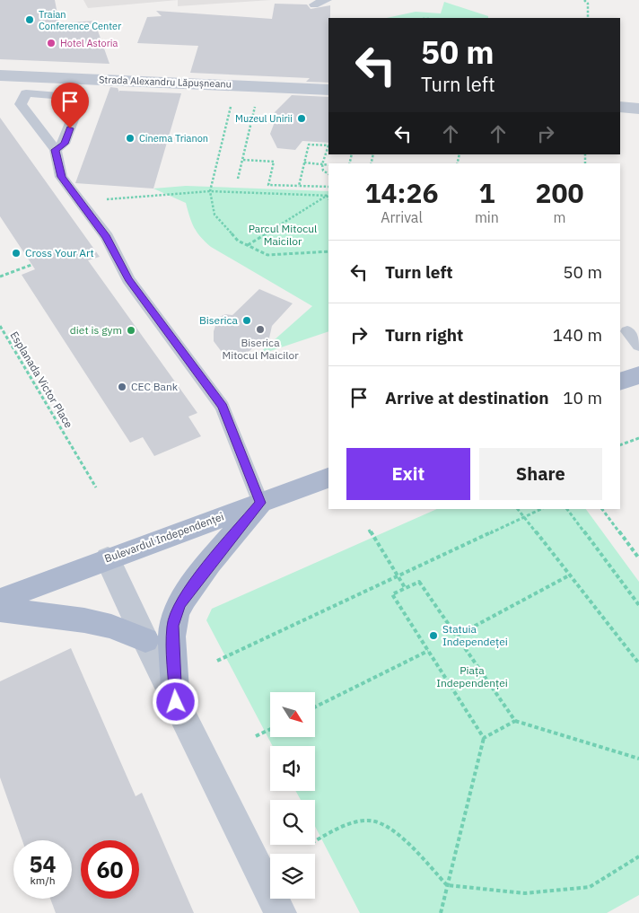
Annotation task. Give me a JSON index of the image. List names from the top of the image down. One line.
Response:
{"streets":{"main road":["Bulevardul Independenței"],"street":["Strada Alexandru Lăpușneanu"],"path":["Esplanada Victor Place"]},"parks":["Parcul Mitocul Maicilor","Piața Independenței"],"places":["Traian Conference Center","Hotel Astoria","Muzeul Unirii","Cinema Trianon","Cross Your Art","Biserica","Biserica Mitocul Maicilor","diet is gym","CEC Bank","Statuia Independeței"],"north":"bottom right","page":{"turn":["50 m","Turn left"],"eta":["14:26","Arrival","1","min","200","m"],"list":[{"name":"Turn left","value":"50 m"},{"name":"Turn right","value":"140 m"},{"name":"Arrive at destination","value":"10 m"}],"buttons":["Exit","Share"],"speed":"54 km/h","limit":"60"}}
